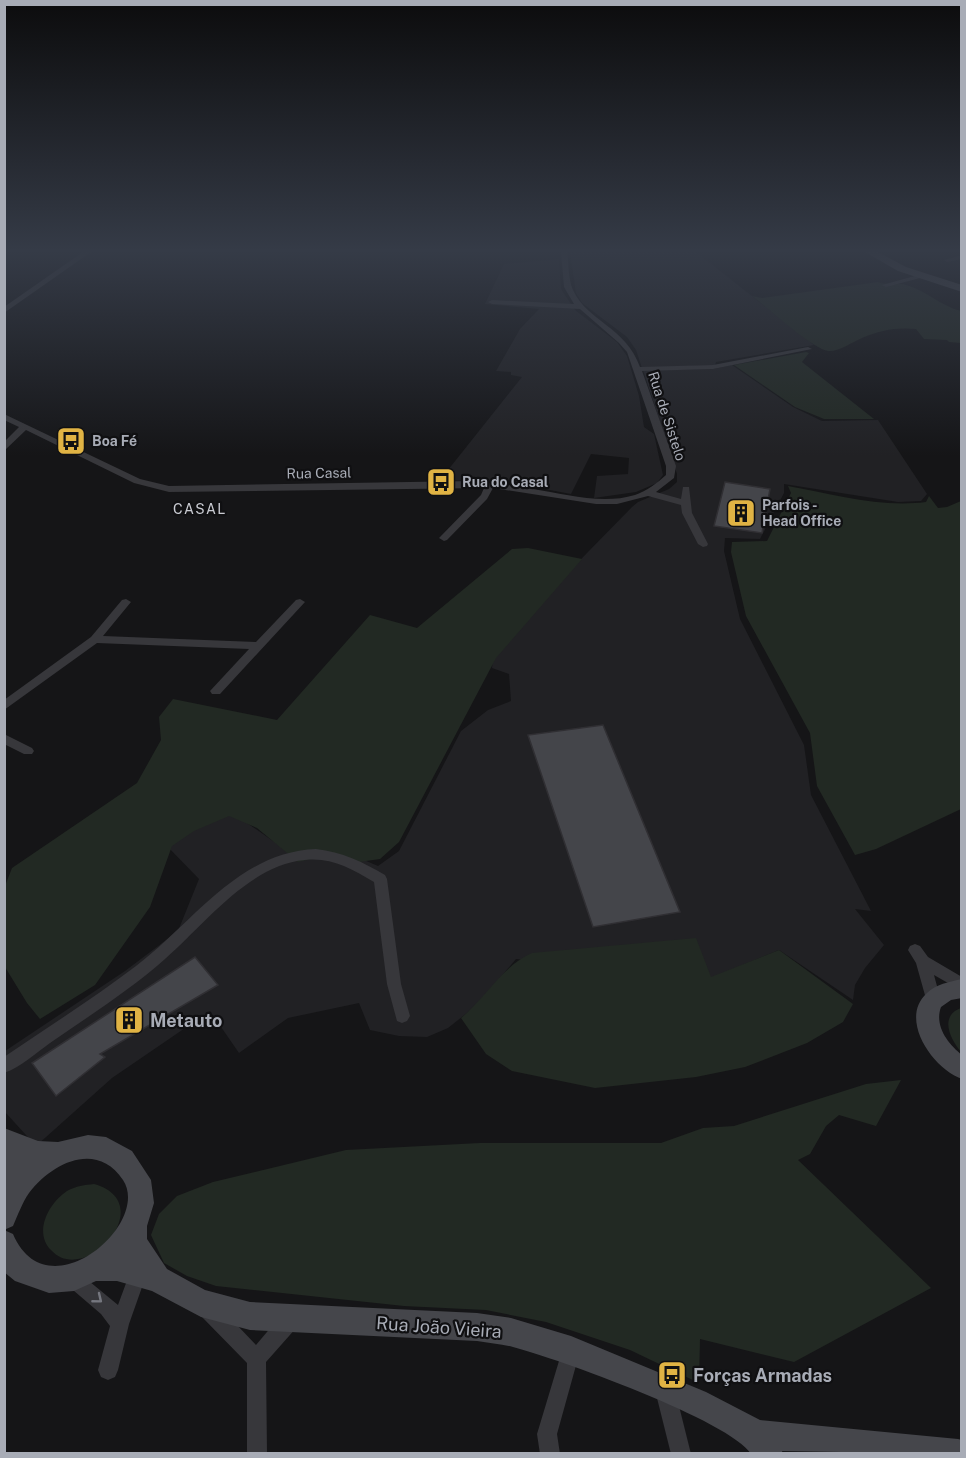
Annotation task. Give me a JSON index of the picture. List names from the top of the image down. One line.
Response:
{"streets":{"street":["Rua de Sistelo","Rua Casal","Rua João Vieira"]},"crossings":[["Rua de Sistelo","Rua Casal"]],"districts":["CASAL"],"places":{"bus stop":["Boa Fé","Rua do Casal","Forças Armadas"],"building":["Parfois - Head Office","Metauto"]}}
